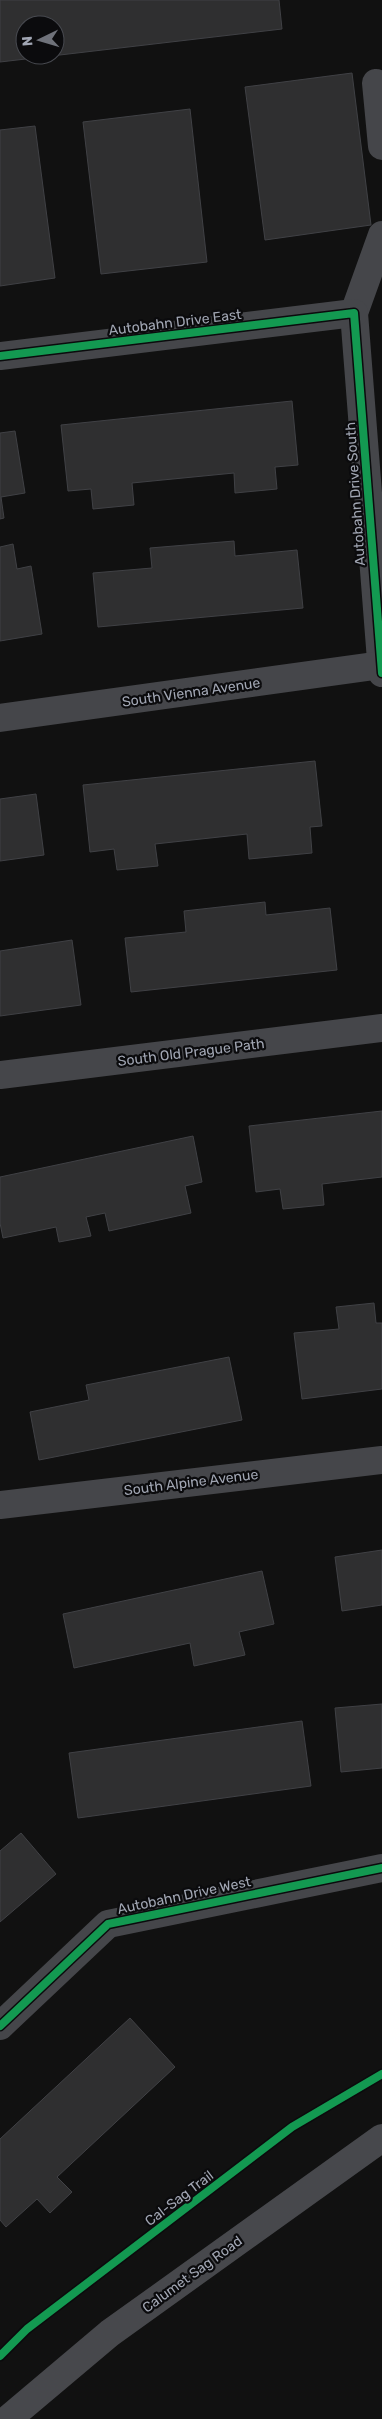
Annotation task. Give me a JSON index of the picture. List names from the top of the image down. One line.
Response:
{"streets":{"main road":["Calumet Sag Road"],"street":["Autobahn Drive East","Autobahn Drive South","South Vienna Avenue","South Old Prague Path","South Alpine Avenue","Autobahn Drive West"],"cycle path":["Cal-Sag Trail"]},"crossings":[["Autobahn Drive East","Autobahn Drive South"],["Autobahn Drive South","South Vienna Avenue"]],"north":"left"}
